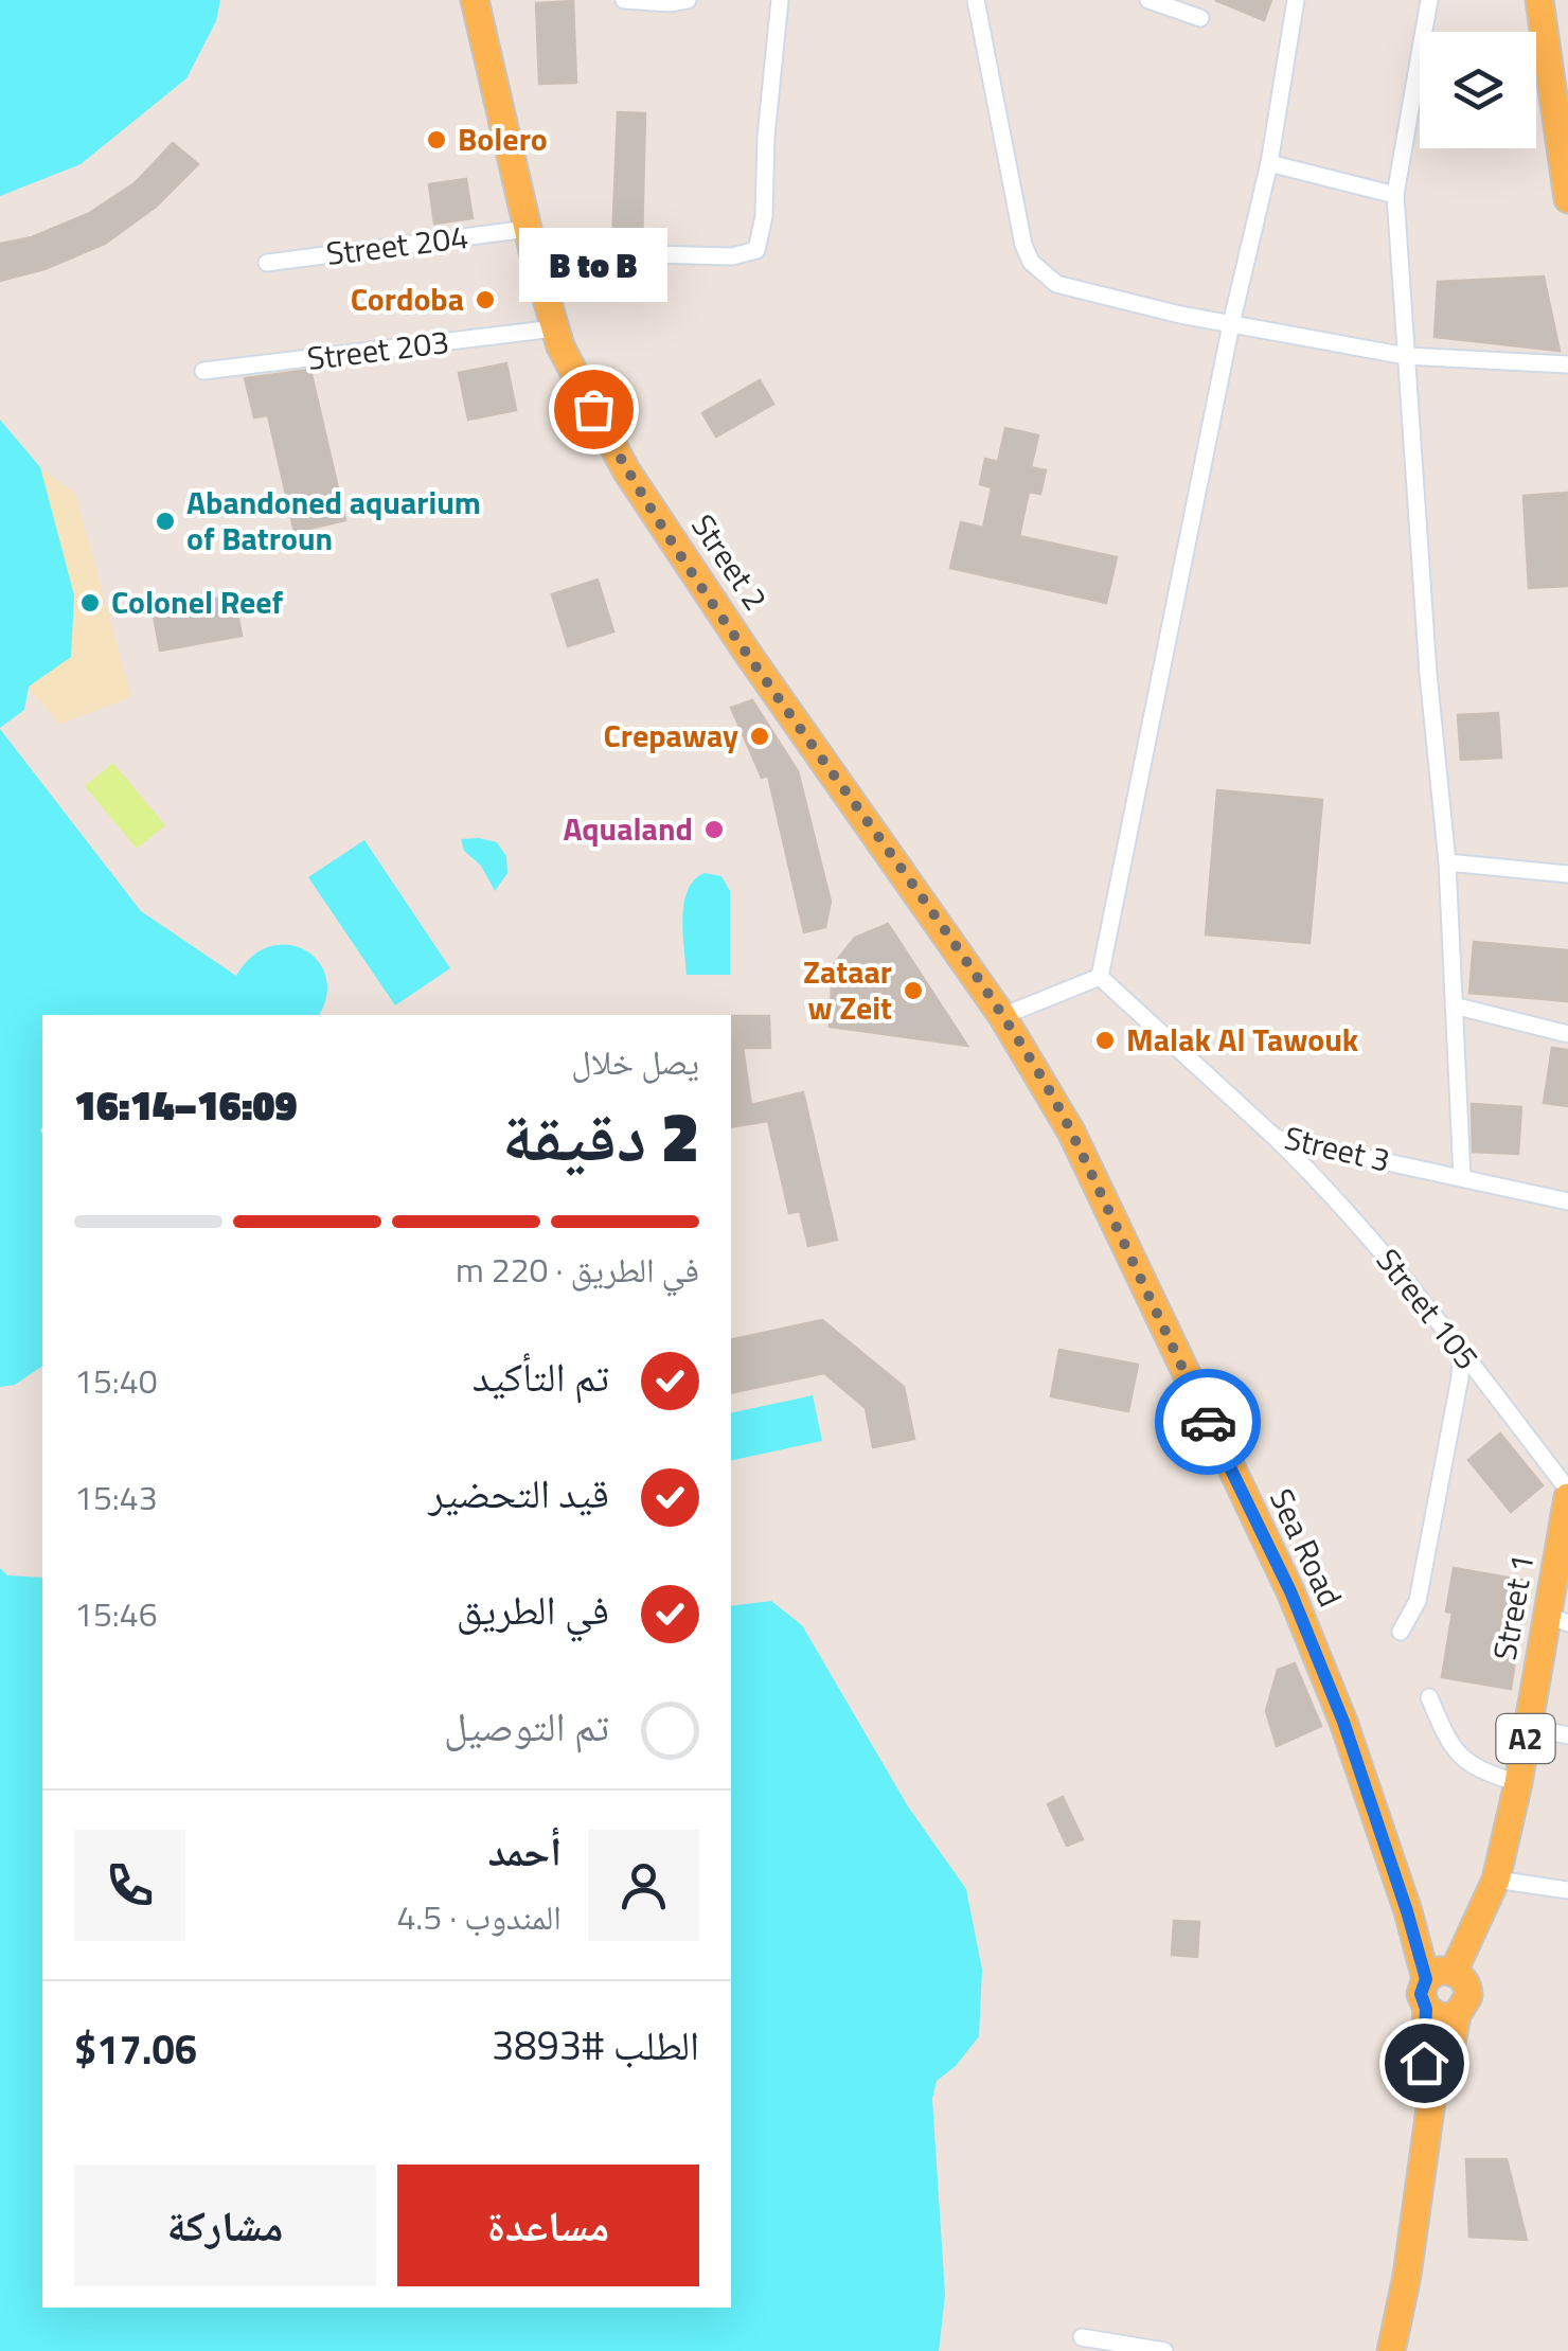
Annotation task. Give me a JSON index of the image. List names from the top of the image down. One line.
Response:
{"streets":{"main road":["Street 2","Sea Road","Street 1","A2"],"street":["Street 204","Street 203","Street 3","Street 105"]},"crossings":[["Street 204","Street 2"],["Street 203","Street 2"],["Street 2","Sea Road"],["Street 3","Street 105"],["Street 105","Street 1"],["Sea Road","Street 1"],["Sea Road","A2"],["Street 1","A2"]],"places":["Bolero","Cordoba","B to B","Abandoned aquarium of Batroun","Colonel Reef","Crepaway","Aqualand","Zataar w Zeit","Malak Al Tawouk"],"page":{"bubble":"B to B","heading":["2 دقيقة","يصل خلال","16:09–16:14"],"panel":["أحمد","المندوب · 4.5","الطلب #3893","$17.06"],"bar":"في الطريق · 220 m","list":[["تم التأكيد","15:40"],["قيد التحضير","15:43"],["في الطريق","15:46"],"تم التوصيل"],"buttons":["مساعدة","مشاركة"]}}
